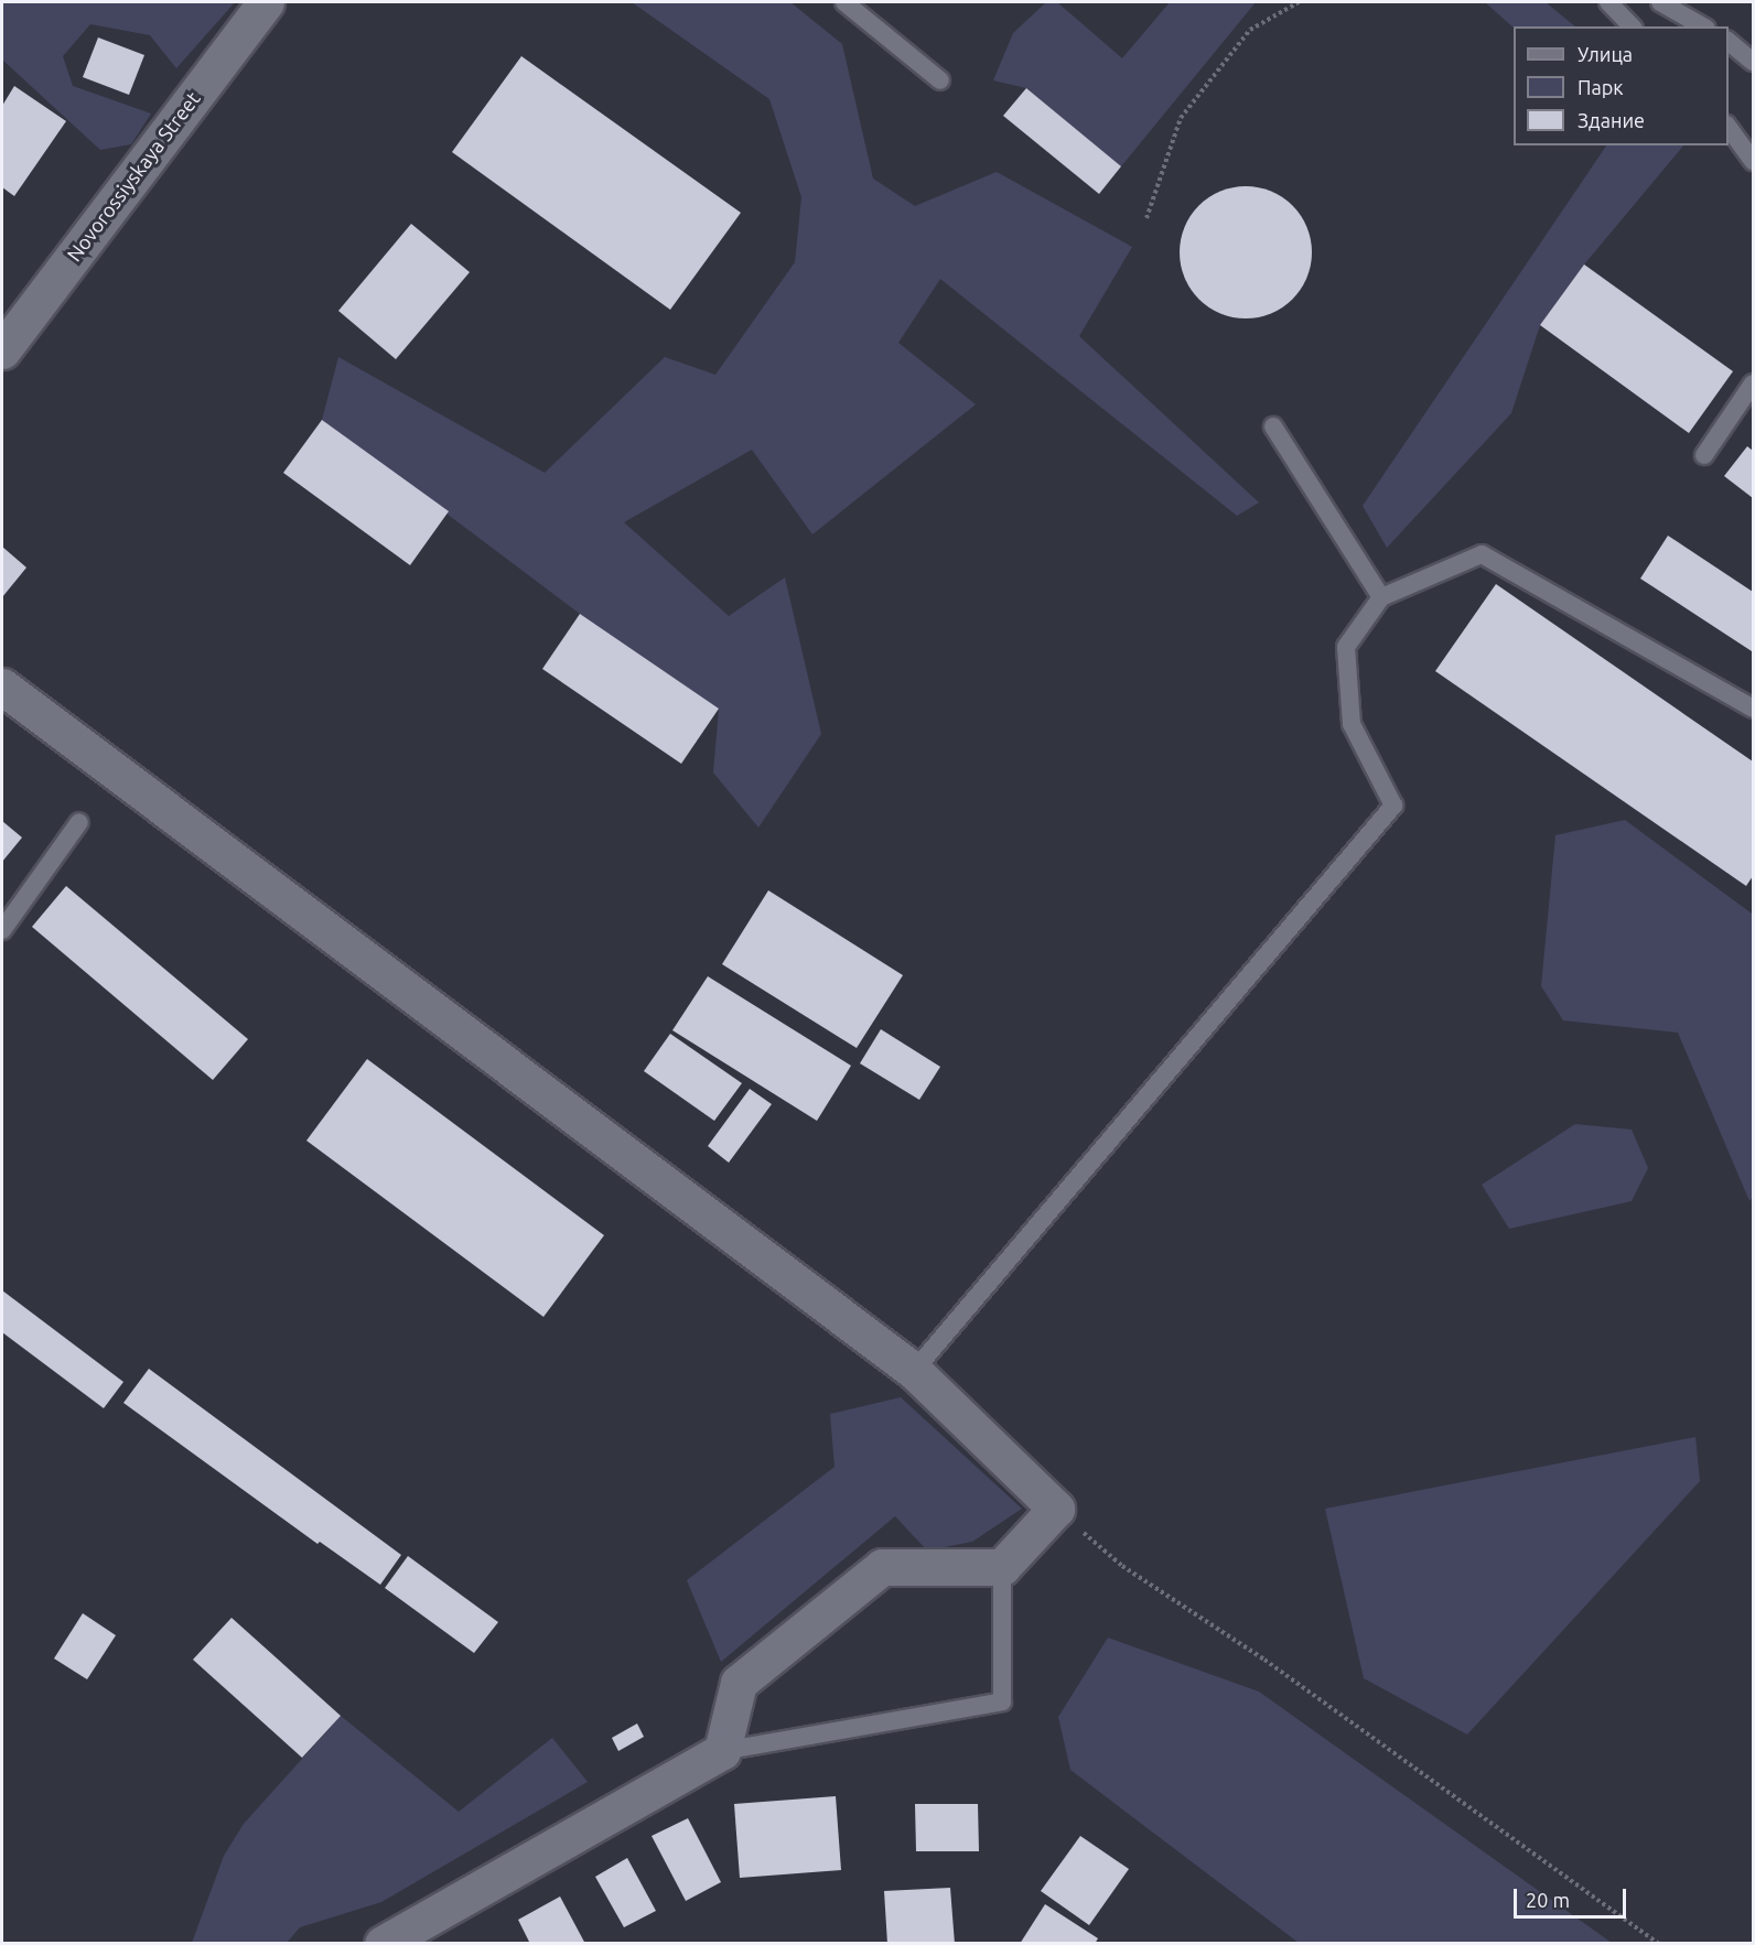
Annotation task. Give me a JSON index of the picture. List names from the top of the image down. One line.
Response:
{"streets":{"street":["Novorossiyskaya Street"]},"legend":["Улица","Парк","Здание"],"scale_bar":"20 m"}
